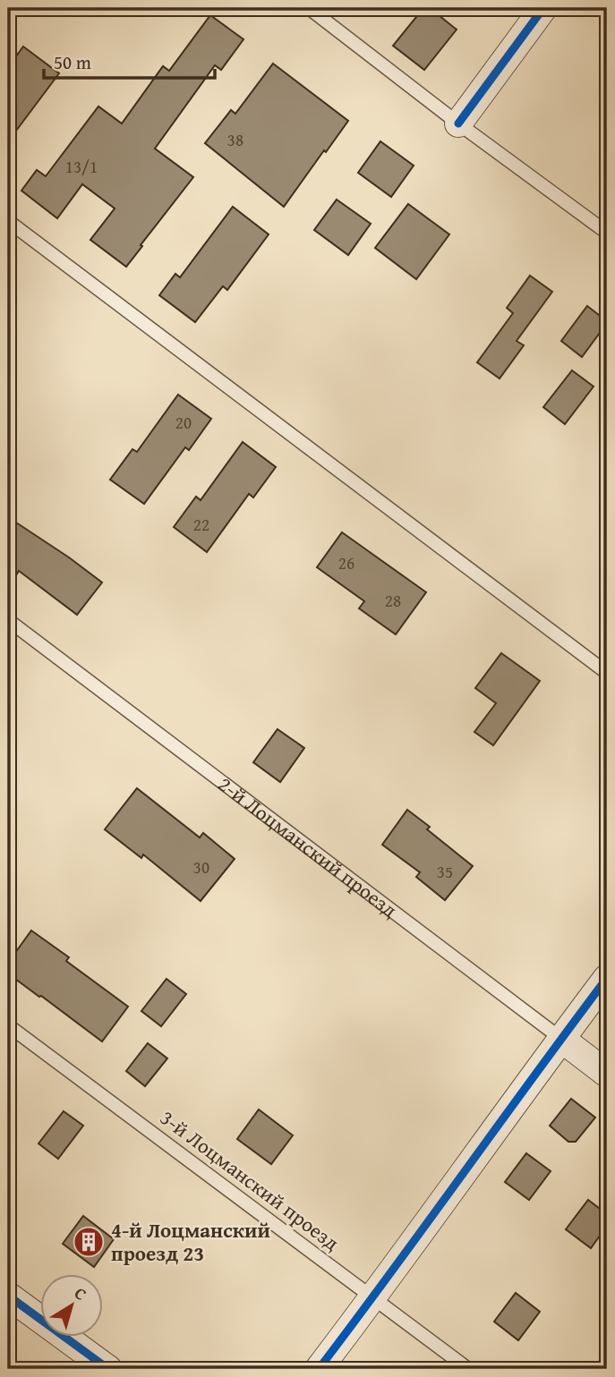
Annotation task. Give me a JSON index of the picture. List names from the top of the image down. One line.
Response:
{"streets":{"street":["2-й Лоцманский проезд"],"lane":["3-й Лоцманский проезд"]},"places":{"building":["4-й Лоцманский проезд 23"]},"house_numbers":["38","13/1","20","22","26","28","30","35"],"scale_bar":"50 m","north":"top right"}
